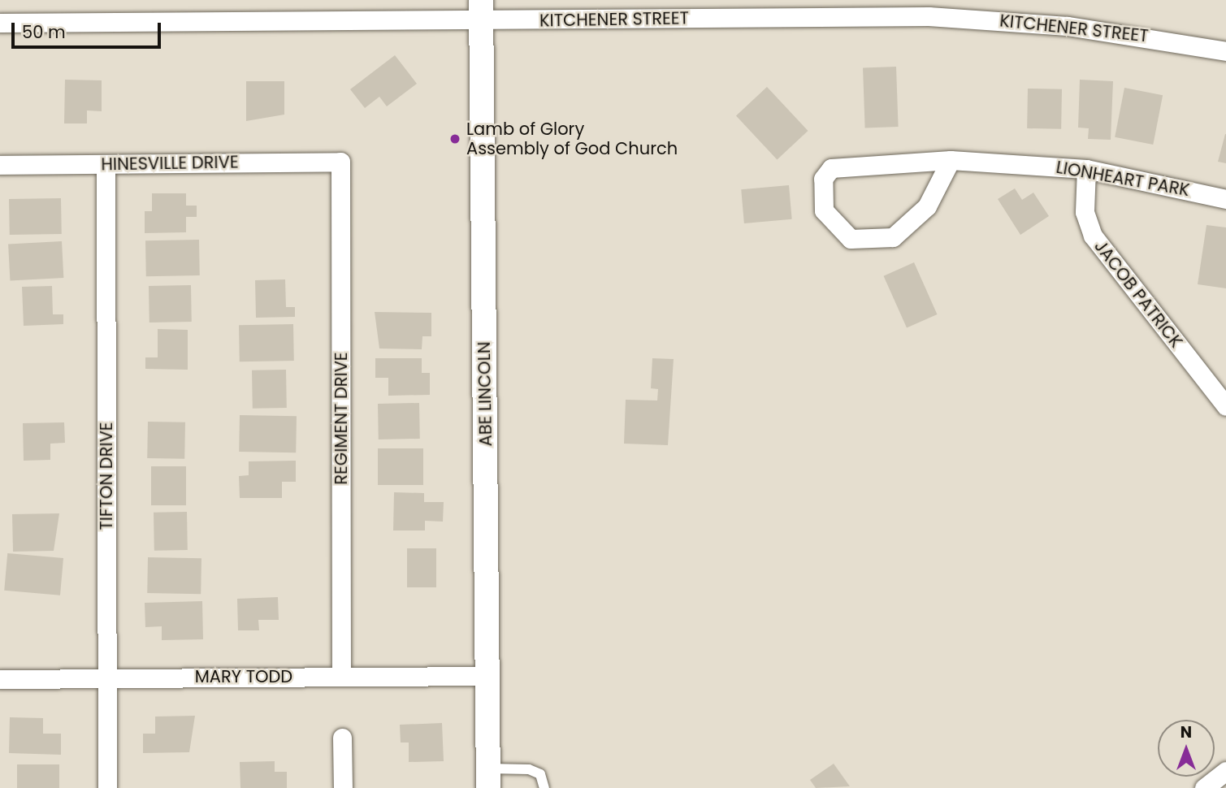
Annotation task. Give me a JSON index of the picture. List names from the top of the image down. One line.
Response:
{"streets":{"street":["KITCHENER STREET","HINESVILLE DRIVE","LIONHEART PARK","JACOB PATRICK","ABE LINCOLN","REGIMENT DRIVE","TIFTON DRIVE","MARY TODD"]},"crossings":[["KITCHENER STREET","ABE LINCOLN"],["HINESVILLE DRIVE","REGIMENT DRIVE"],["HINESVILLE DRIVE","TIFTON DRIVE"],["LIONHEART PARK","JACOB PATRICK"],["ABE LINCOLN","MARY TODD"],["REGIMENT DRIVE","MARY TODD"],["TIFTON DRIVE","MARY TODD"]],"places":["Lamb of Glory Assembly of God Church"],"scale_bar":"50 m","north":"top"}
